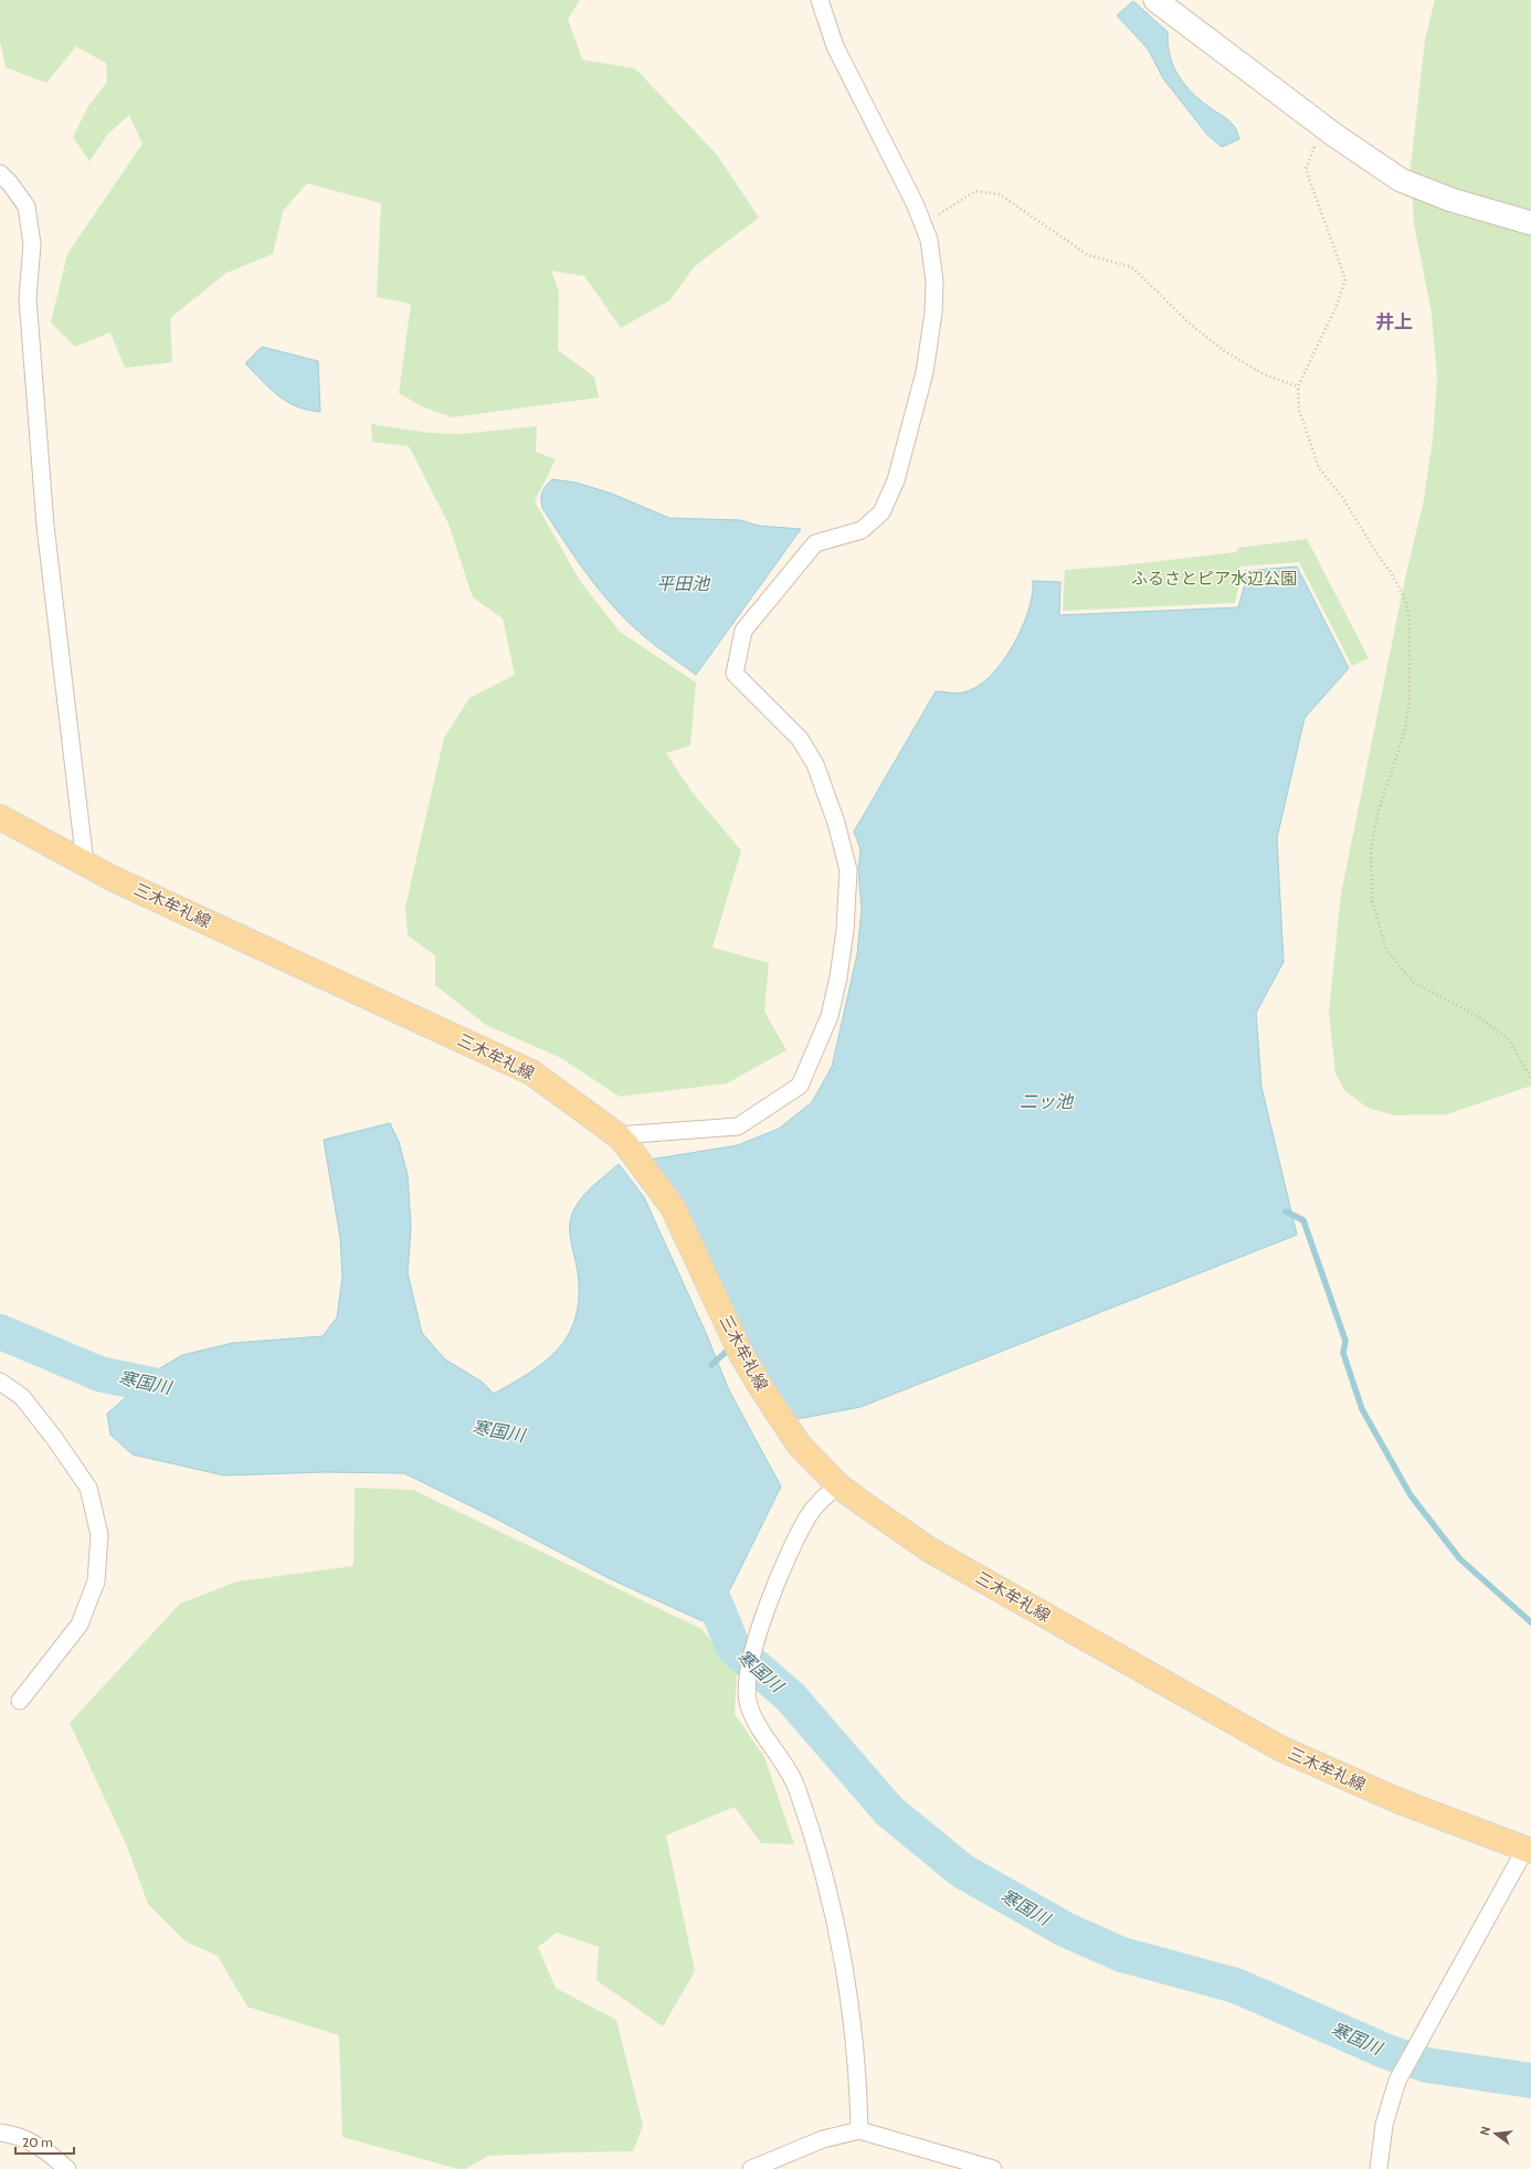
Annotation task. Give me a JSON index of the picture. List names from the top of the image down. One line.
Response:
{"streets":{"main road":["三木牟礼線"]},"districts":["井上"],"water":["平田池","二ッ池","寒国川"],"parks":["ふるさとピア水辺公園"],"scale_bar":"20 m","north":"left"}
